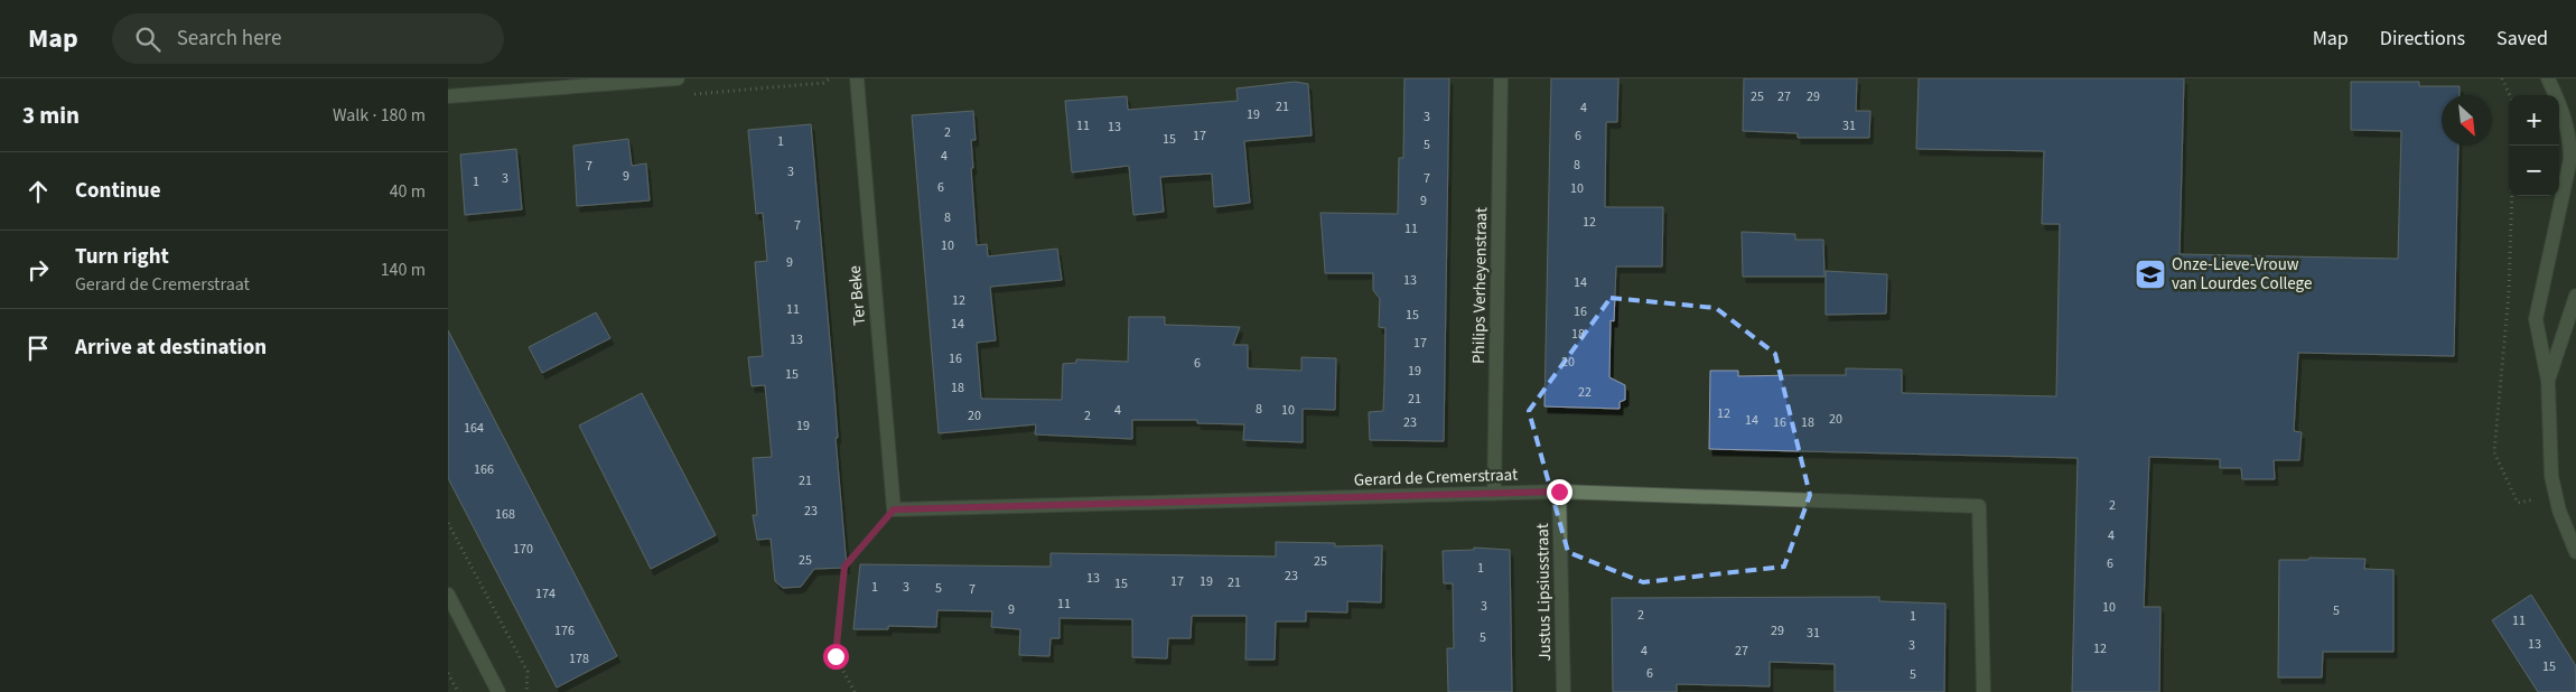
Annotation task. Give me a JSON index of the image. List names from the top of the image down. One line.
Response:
{"streets":{"street":["Philips Verheyenstraat","Ter Beke","Gerard de Cremerstraat","Justus Lipsiusstraat"]},"crossings":[["Philips Verheyenstraat","Gerard de Cremerstraat"],["Ter Beke","Gerard de Cremerstraat"],["Gerard de Cremerstraat","Justus Lipsiusstraat"]],"places":{"school or university":["Onze-Lieve-Vrouw van Lourdes College"]},"house_numbers":["25","27","29","21","4","19","3","11","31","13","2","17","6","15","1","5","4","8","7","3","9","3","7","1","6","10","9","8","12","7","11","10","9","13","14","12","11","16","15","14","18","13","17","16","20","6","19","15","18","22","21","8","4","10","12","20","2","20","14","23","16","18","19","164","166","21","2","23","168","4","170","25","25","6","1","23","13","17","19","21","15","1","3","5","7","174","11","3","10","9","5","2","1","11","176","29","31","5","13","3","12","4","27","178","15","6","5"],"north":"bottom right","page":{"header":"Map","search":"Search here","nav":["Map","Directions","Saved"],"heading":["3 min","Walk · 180 m"],"map_buttons":["+","−"],"list":[["Continue","40 m"],["Turn right","Gerard de Cremerstraat","140 m"],"Arrive at destination"]}}
